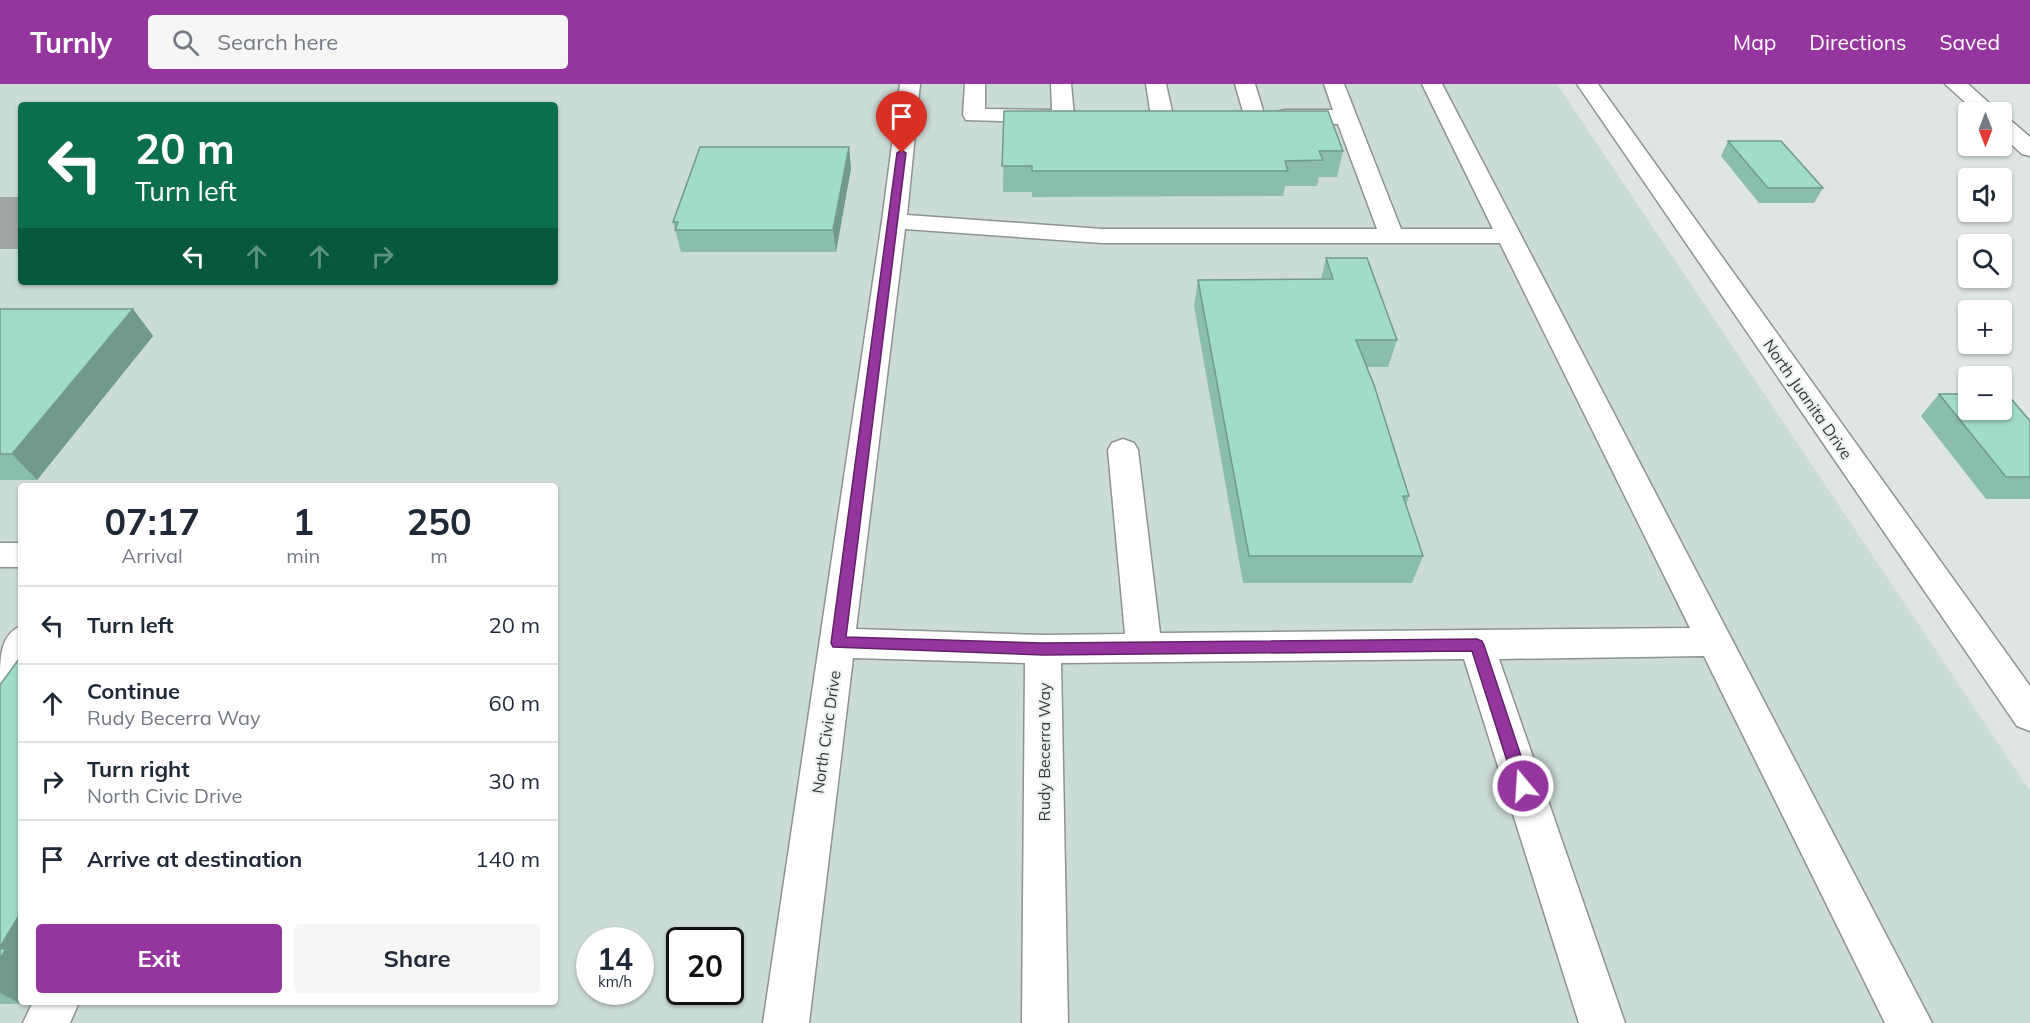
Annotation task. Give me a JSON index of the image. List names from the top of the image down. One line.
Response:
{"streets":{"street":["North Juanita Drive","North Civic Drive","Rudy Becerra Way"]},"north":"bottom","page":{"header":"Turnly","search":"Search here","nav":["Map","Directions","Saved"],"map_buttons":["+","−"],"turn":["20 m","Turn left"],"eta":["07:17","Arrival","1","min","250","m"],"list":[{"name":"Turn left","value":"20 m"},{"name":"Continue","note":"Rudy Becerra Way","value":"60 m"},{"name":"Turn right","note":"North Civic Drive","value":"30 m"},{"name":"Arrive at destination","value":"140 m"}],"buttons":["Exit","Share"],"speed":"14 km/h","limit":"20"}}
